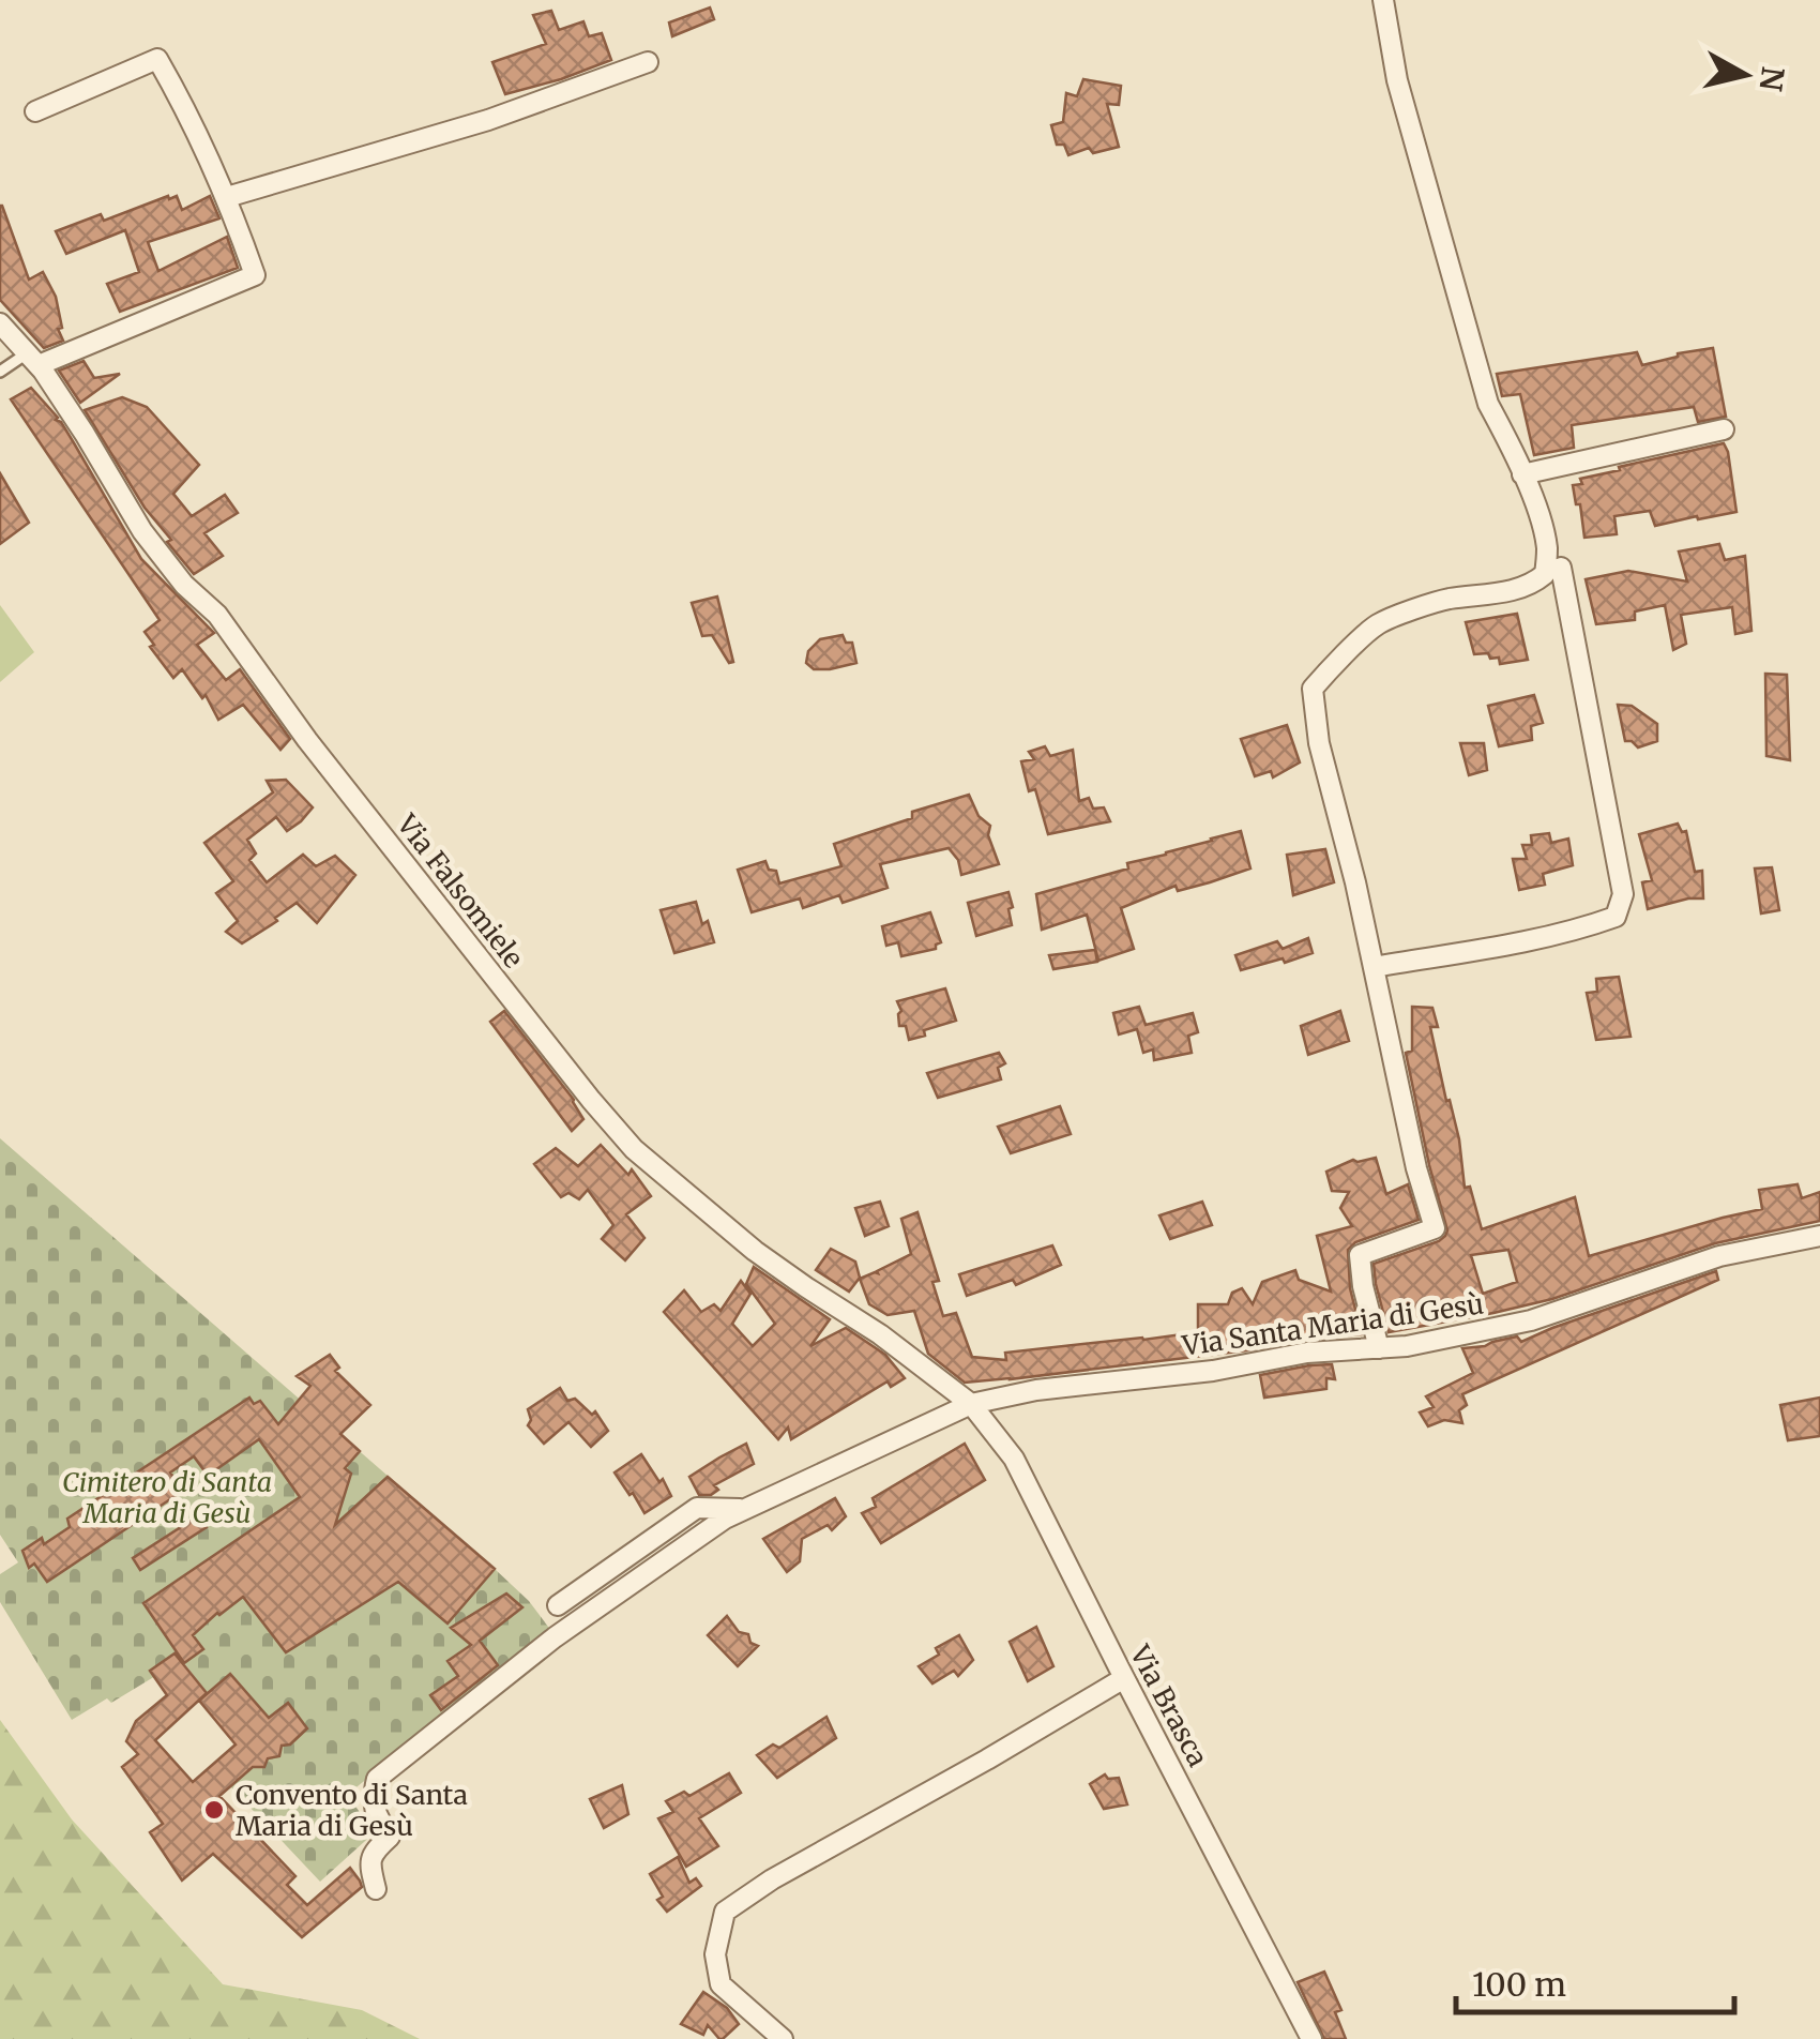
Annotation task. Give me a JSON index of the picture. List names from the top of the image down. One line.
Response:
{"streets":{"street":["Via Falsomiele","Via Santa Maria di Gesù","Via Brasca"]},"crossings":[["Via Falsomiele","Via Santa Maria di Gesù"],["Via Falsomiele","Via Brasca"],["Via Santa Maria di Gesù","Via Brasca"]],"parks":["Cimitero di Santa Maria di Gesù"],"places":["Convento di Santa Maria di Gesù"],"scale_bar":"100 m","north":"right"}
